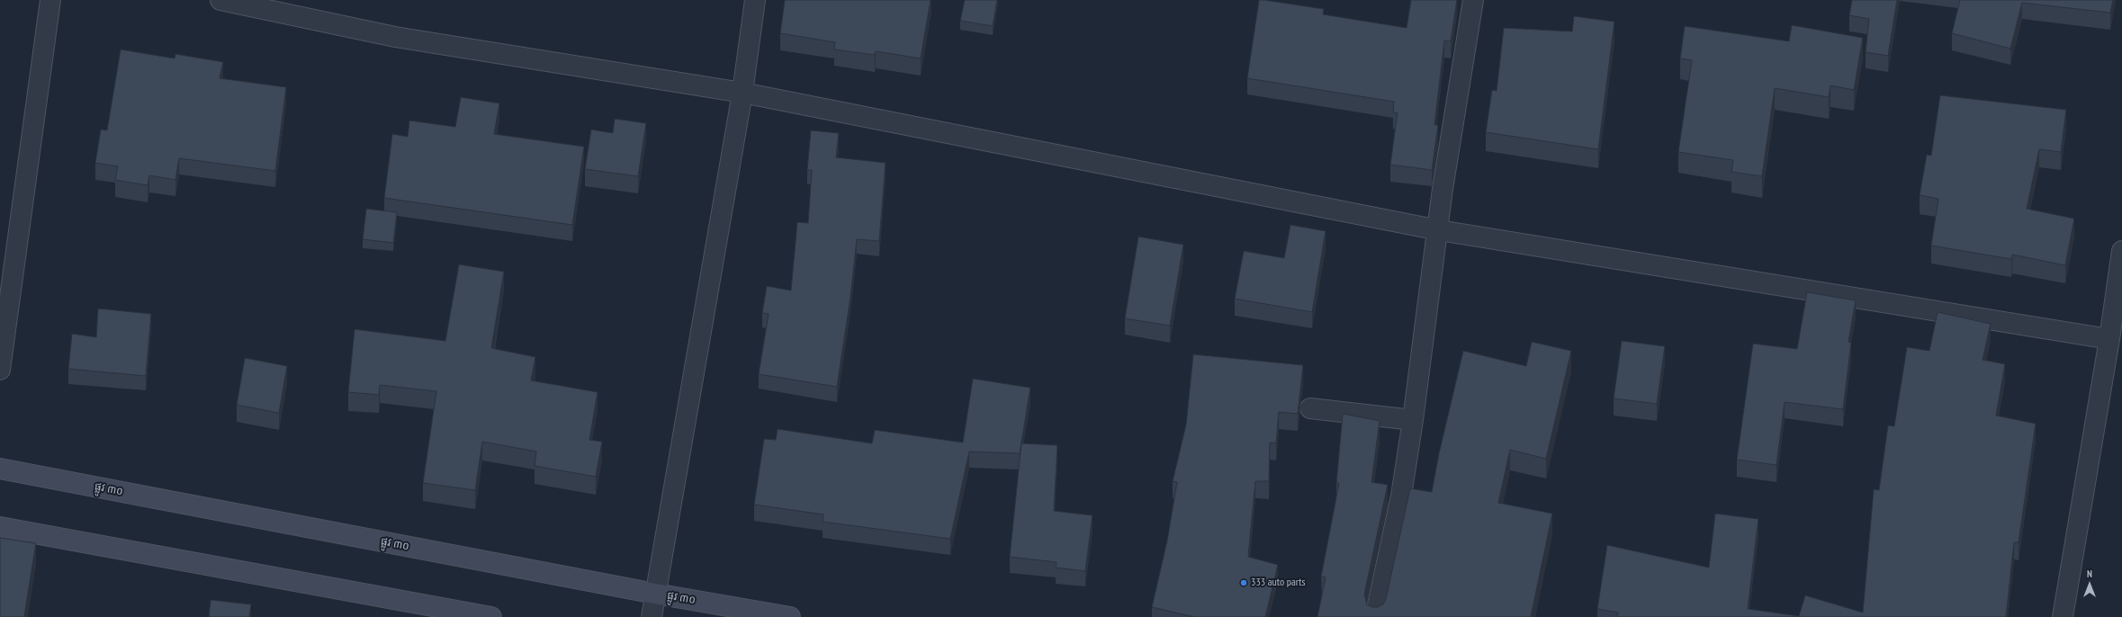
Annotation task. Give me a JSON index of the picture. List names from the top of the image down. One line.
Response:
{"streets":{"street":["ផ្លូវ ៣០"]},"places":["333 auto parts"],"north":"top"}
